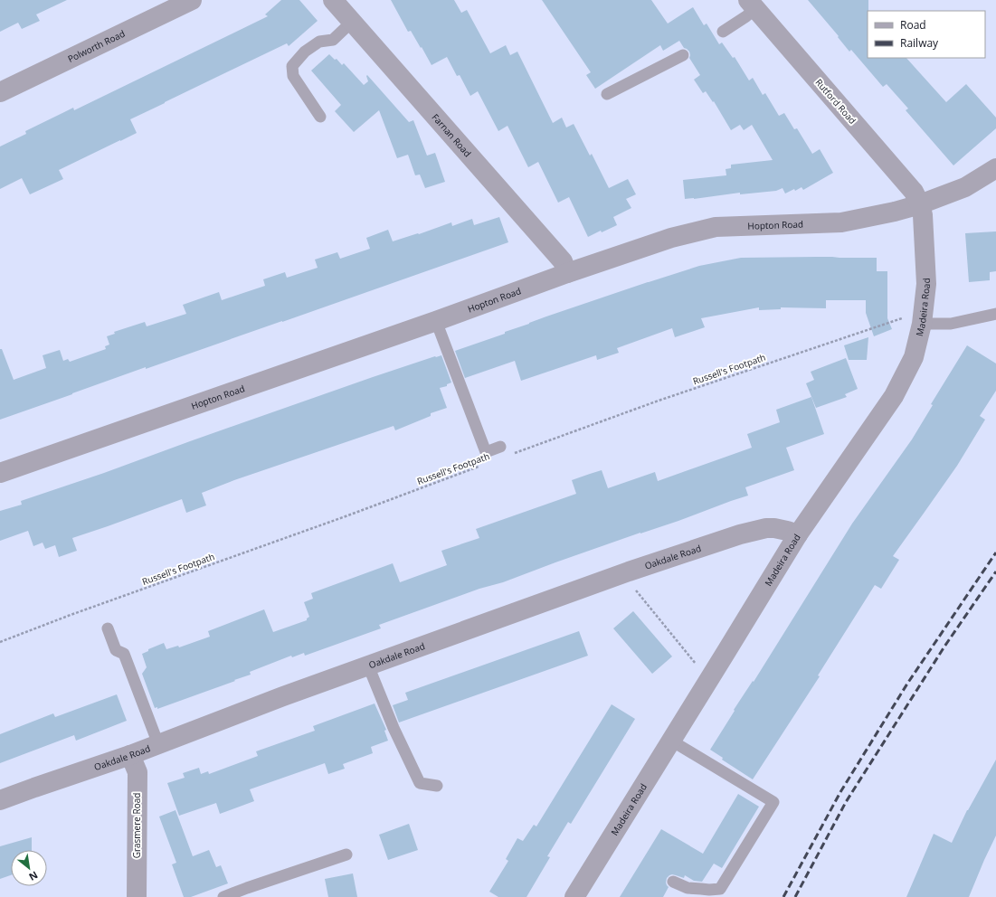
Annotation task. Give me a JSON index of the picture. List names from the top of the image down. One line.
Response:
{"streets":{"street":["Polworth Road","Rutford Road","Farnan Road","Hopton Road","Madeira Road","Oakdale Road","Grasmere Road"],"path":["Russell's Footpath"]},"crossings":[["Rutford Road","Hopton Road"],["Rutford Road","Madeira Road"],["Farnan Road","Hopton Road"],["Hopton Road","Madeira Road"],["Madeira Road","Oakdale Road"],["Oakdale Road","Grasmere Road"]],"legend":["Road","Railway"],"north":"bottom right"}
